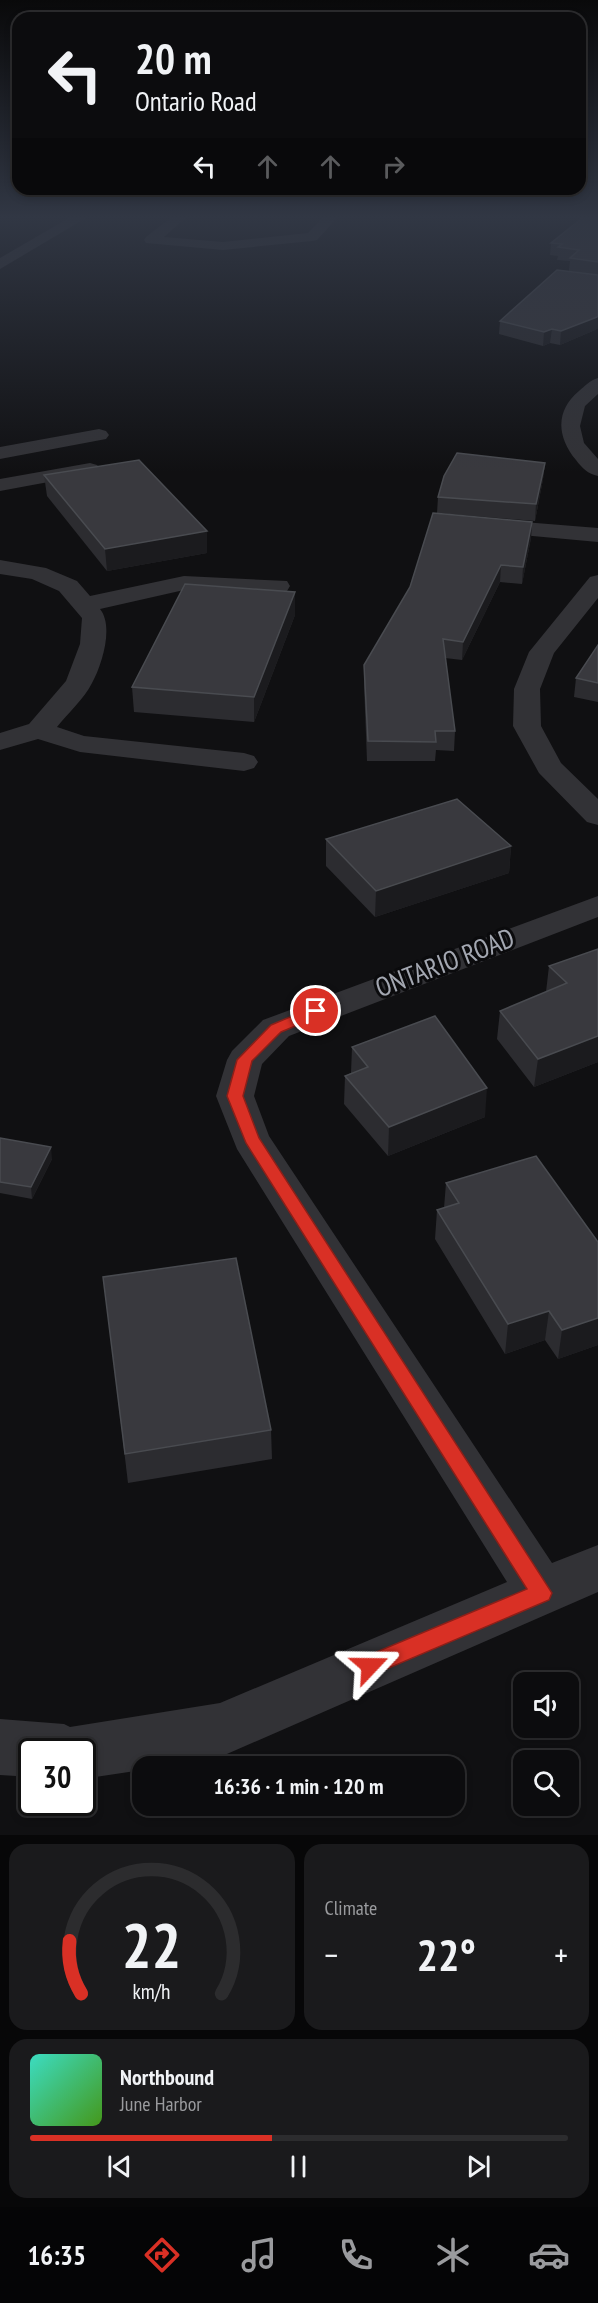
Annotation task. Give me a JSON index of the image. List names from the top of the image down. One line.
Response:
{"streets":{"street":["ONTARIO ROAD"]},"page":{"turn":["20 m","Ontario Road"],"limit":"30","trip":"16:36 · 1 min · 120 m","tile":"Climate","heat":["−","22°","+"],"song":["Northbound","June Harbor"],"tabs":"16:35","gauge":["22","km/h"]}}
